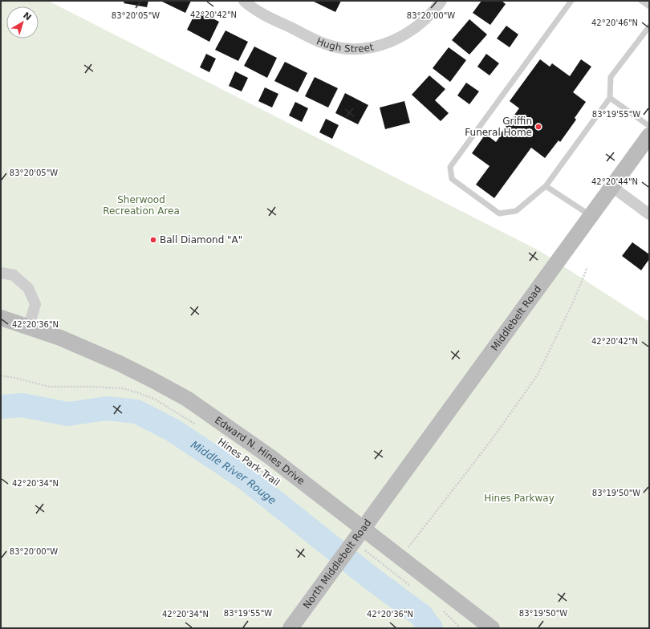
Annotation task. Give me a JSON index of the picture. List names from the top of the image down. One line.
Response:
{"streets":{"main road":["Middlebelt Road","Edward N. Hines Drive","North Middlebelt Road"],"street":["Hugh Street"],"path":["Hines Park Trail"]},"crossings":[["Middlebelt Road","North Middlebelt Road"]],"water":["Middle River Rouge"],"parks":["Sherwood Recreation Area","Hines Parkway"],"places":["Griffin Funeral Home","Ball Diamond \"A\""],"north":"top right","coordinates":["42°20'42\"N","83°20'05\"W","83°20'00\"W","42°20'46\"N","83°19'55\"W","42°20'44\"N","42°20'36\"N","42°20'34\"N","83°19'50\"W"]}
